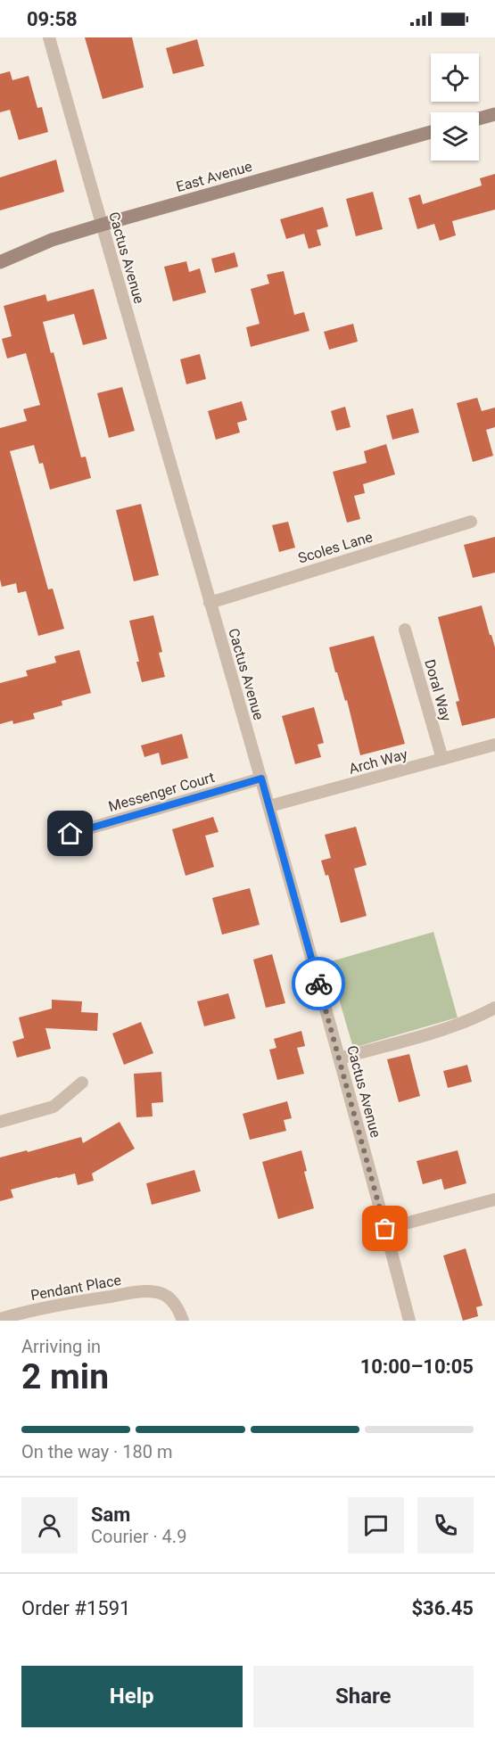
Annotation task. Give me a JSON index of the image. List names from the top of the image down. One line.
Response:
{"streets":{"main road":["East Avenue"],"street":["Cactus Avenue","Scoles Lane","Doral Way","Arch Way","Messenger Court","Pendant Place"]},"crossings":[["East Avenue","Cactus Avenue"],["Cactus Avenue","Scoles Lane"],["Cactus Avenue","Arch Way"],["Cactus Avenue","Messenger Court"],["Doral Way","Arch Way"]],"page":{"status":"09:58","heading":["2 min","Arriving in","10:00–10:05"],"panel":["Sam","Courier · 4.9","Order #1591","$36.45"],"bar":"On the way · 180 m","buttons":["Help","Share"]}}
